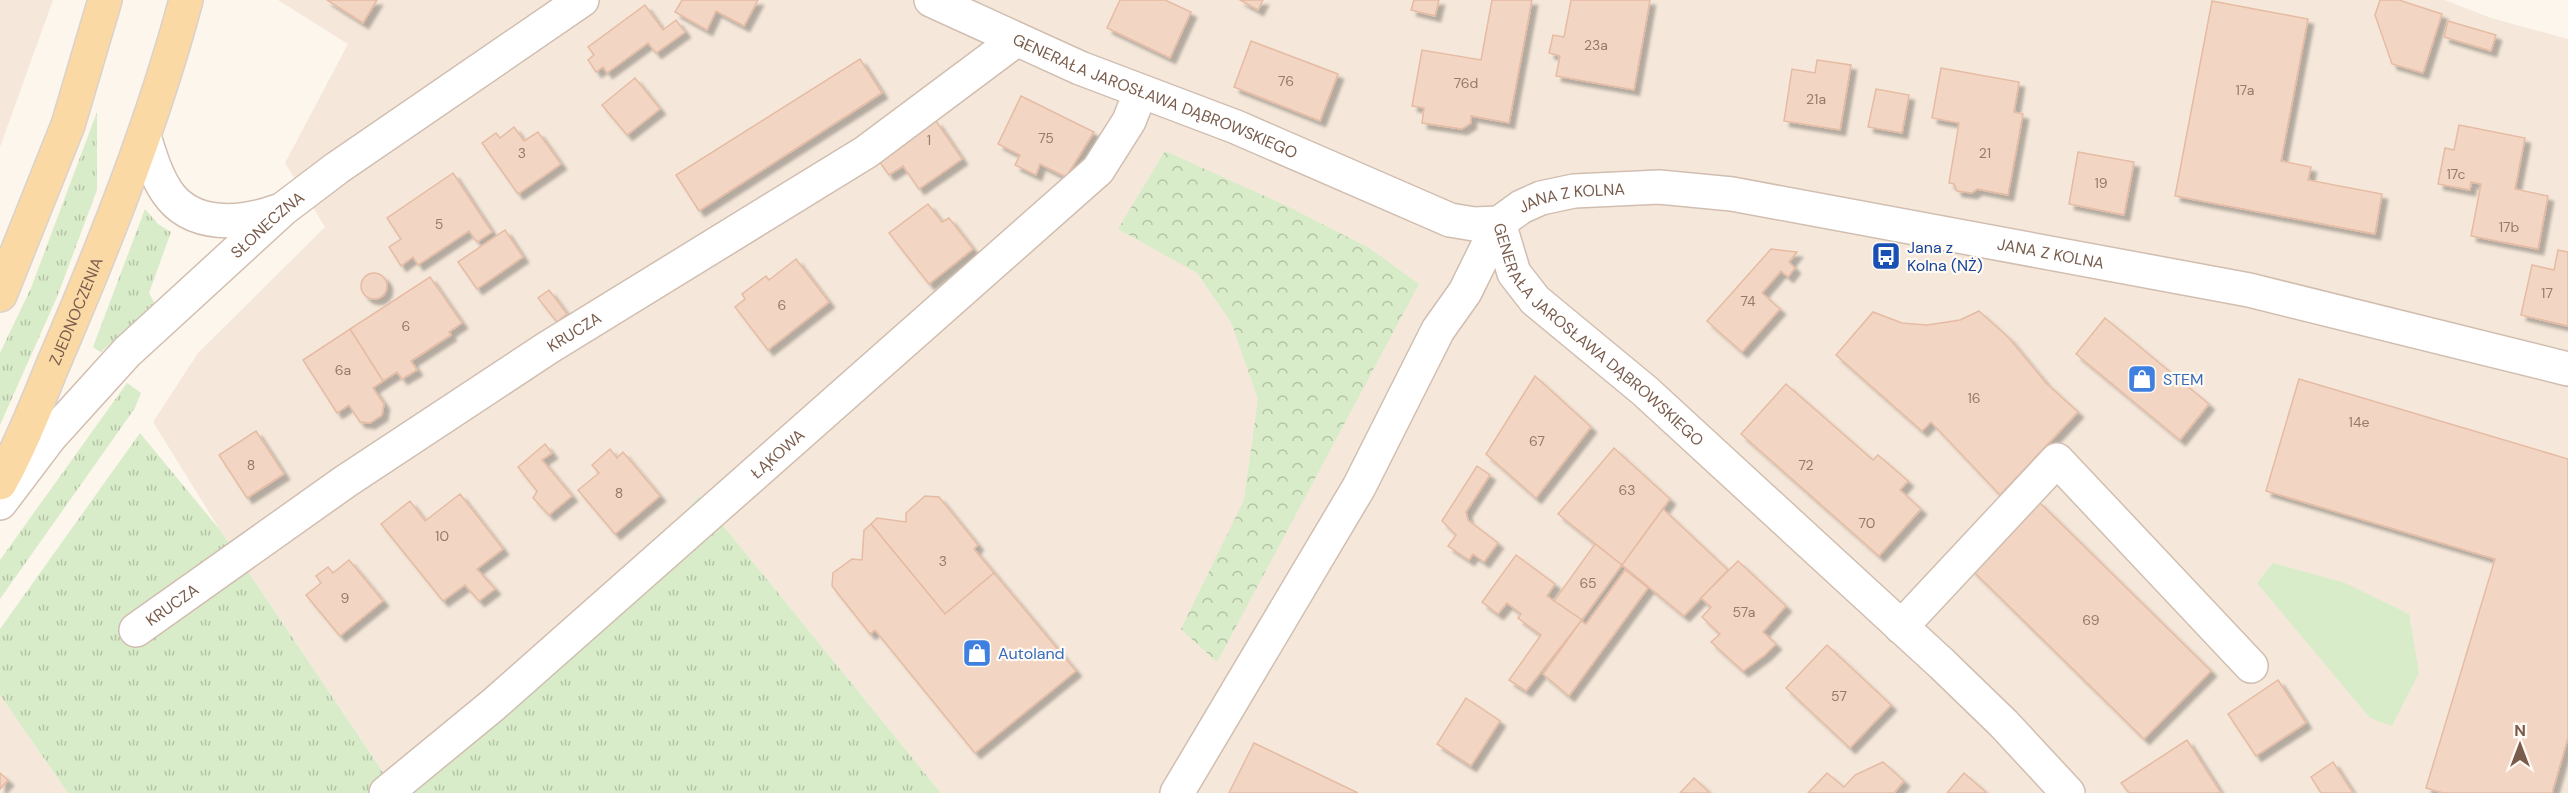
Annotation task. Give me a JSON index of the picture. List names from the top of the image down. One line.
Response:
{"streets":{"main road":["ZJEDNOCZENIA"],"street":["GENERAŁA JAROSŁAWA DĄBROWSKIEGO","JANA Z KOLNA","SŁONECZNA","KRUCZA","ŁĄKOWA"]},"crossings":[["GENERAŁA JAROSŁAWA DĄBROWSKIEGO","JANA Z KOLNA"],["GENERAŁA JAROSŁAWA DĄBROWSKIEGO","KRUCZA"],["GENERAŁA JAROSŁAWA DĄBROWSKIEGO","ŁĄKOWA"]],"places":{"bus stop":["Jana z Kolna (NŻ)"],"shop":["STEM","Autoland"]},"house_numbers":["23a","76","76d","17a","21a","75","1","3","21","17c","19","5","17b","17","74","6","6","6a","16","14e","67","8","72","63","8","70","10","3","65","9","57a","69","57"],"north":"top"}
